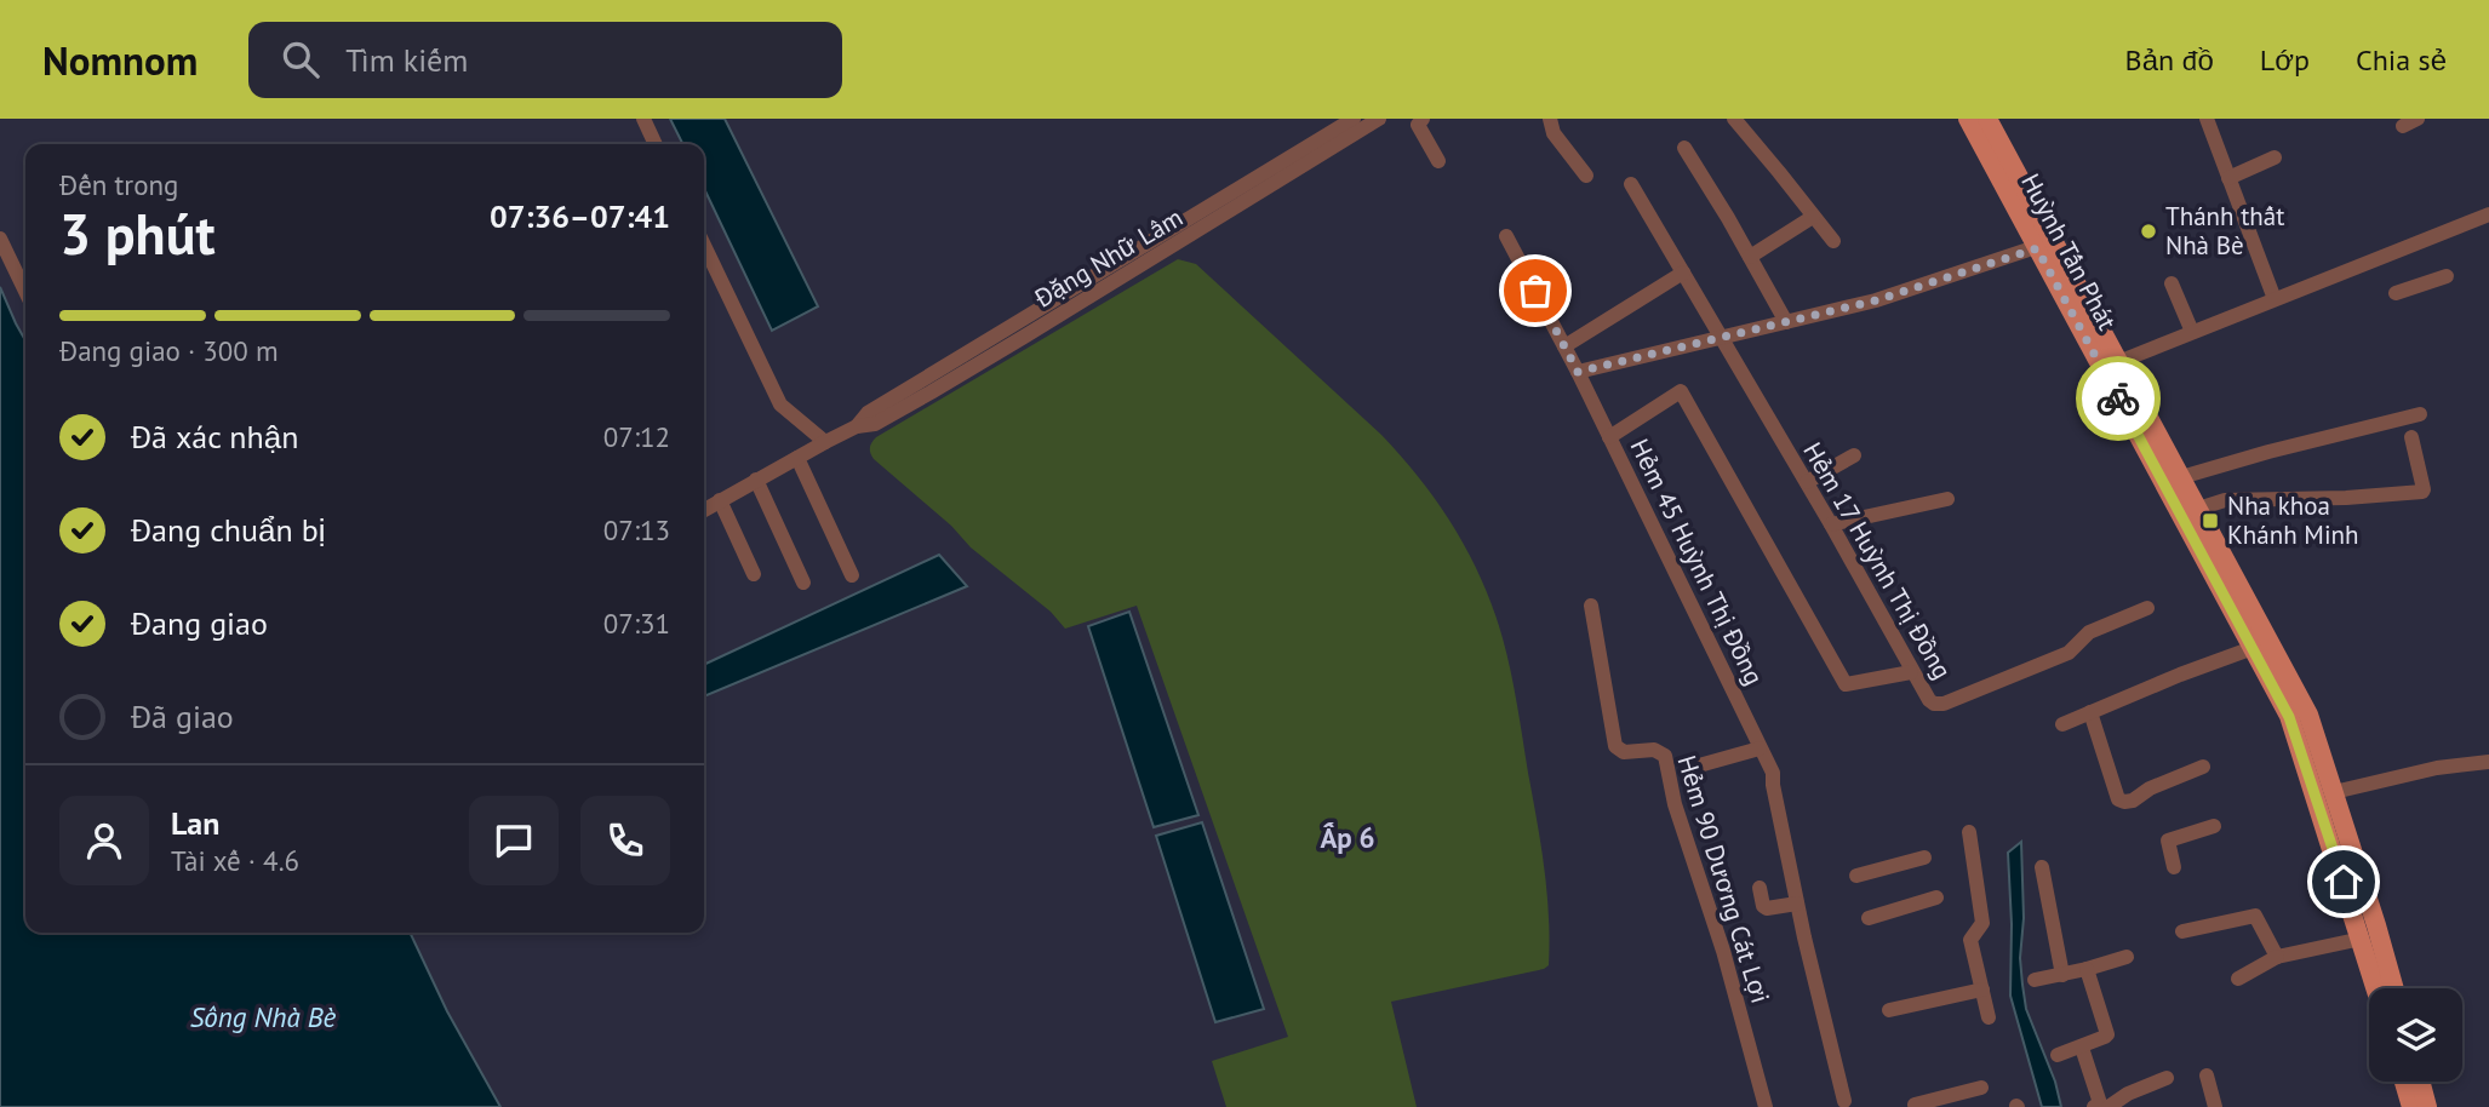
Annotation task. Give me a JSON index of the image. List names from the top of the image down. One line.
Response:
{"streets":{"main road":["Huỳnh Tấn Phát"],"street":["Đặng Nhữ Lâm","Hẻm 17 Huỳnh Thị Đồng","Hẻm 45 Huỳnh Thị Đồng","Hẻm 90 Dương Cát Lợi"]},"districts":["Ấp 6"],"water":["Sông Nhà Bè"],"places":{"other":["Thánh thất Nhà Bè"],"transit":["Nha khoa Khánh Minh"]},"page":{"header":"Nomnom","search":"Tìm kiếm","nav":["Bản đồ","Lớp","Chia sẻ"],"heading":["3 phút","Đến trong","07:36–07:41"],"panel":["Lan","Tài xế · 4.6"],"bar":"Đang giao · 300 m","list":[["Đã xác nhận","07:12"],["Đang chuẩn bị","07:13"],["Đang giao","07:31"],"Đã giao"]}}
